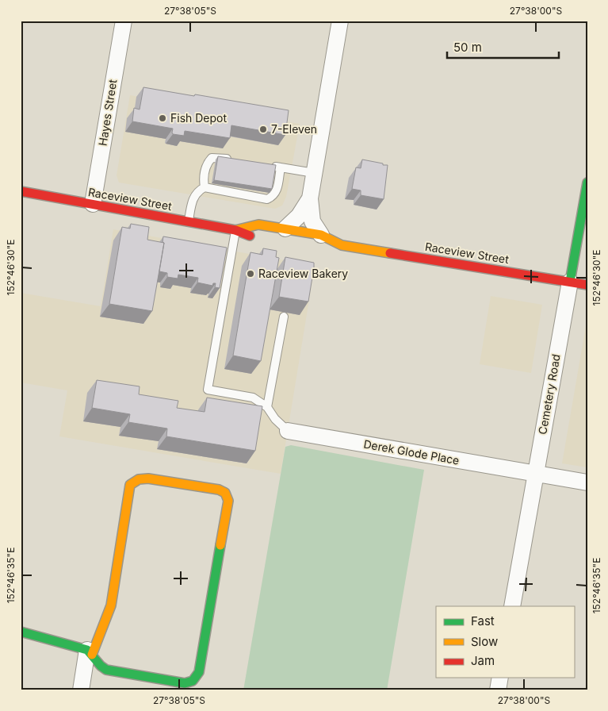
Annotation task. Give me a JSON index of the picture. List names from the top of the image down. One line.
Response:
{"streets":{"street":["Hayes Street","Raceview Street","Cemetery Road","Derek Glode Place"]},"crossings":[["Hayes Street","Raceview Street"],["Raceview Street","Cemetery Road"],["Cemetery Road","Derek Glode Place"]],"places":["Fish Depot","7-Eleven","Raceview Bakery"],"legend":["Fast","Slow","Jam"],"scale_bar":"50 m","coordinates":["27°38'05\"S","27°38'00\"S","152°46'30\"E","152°46'35\"E"]}
